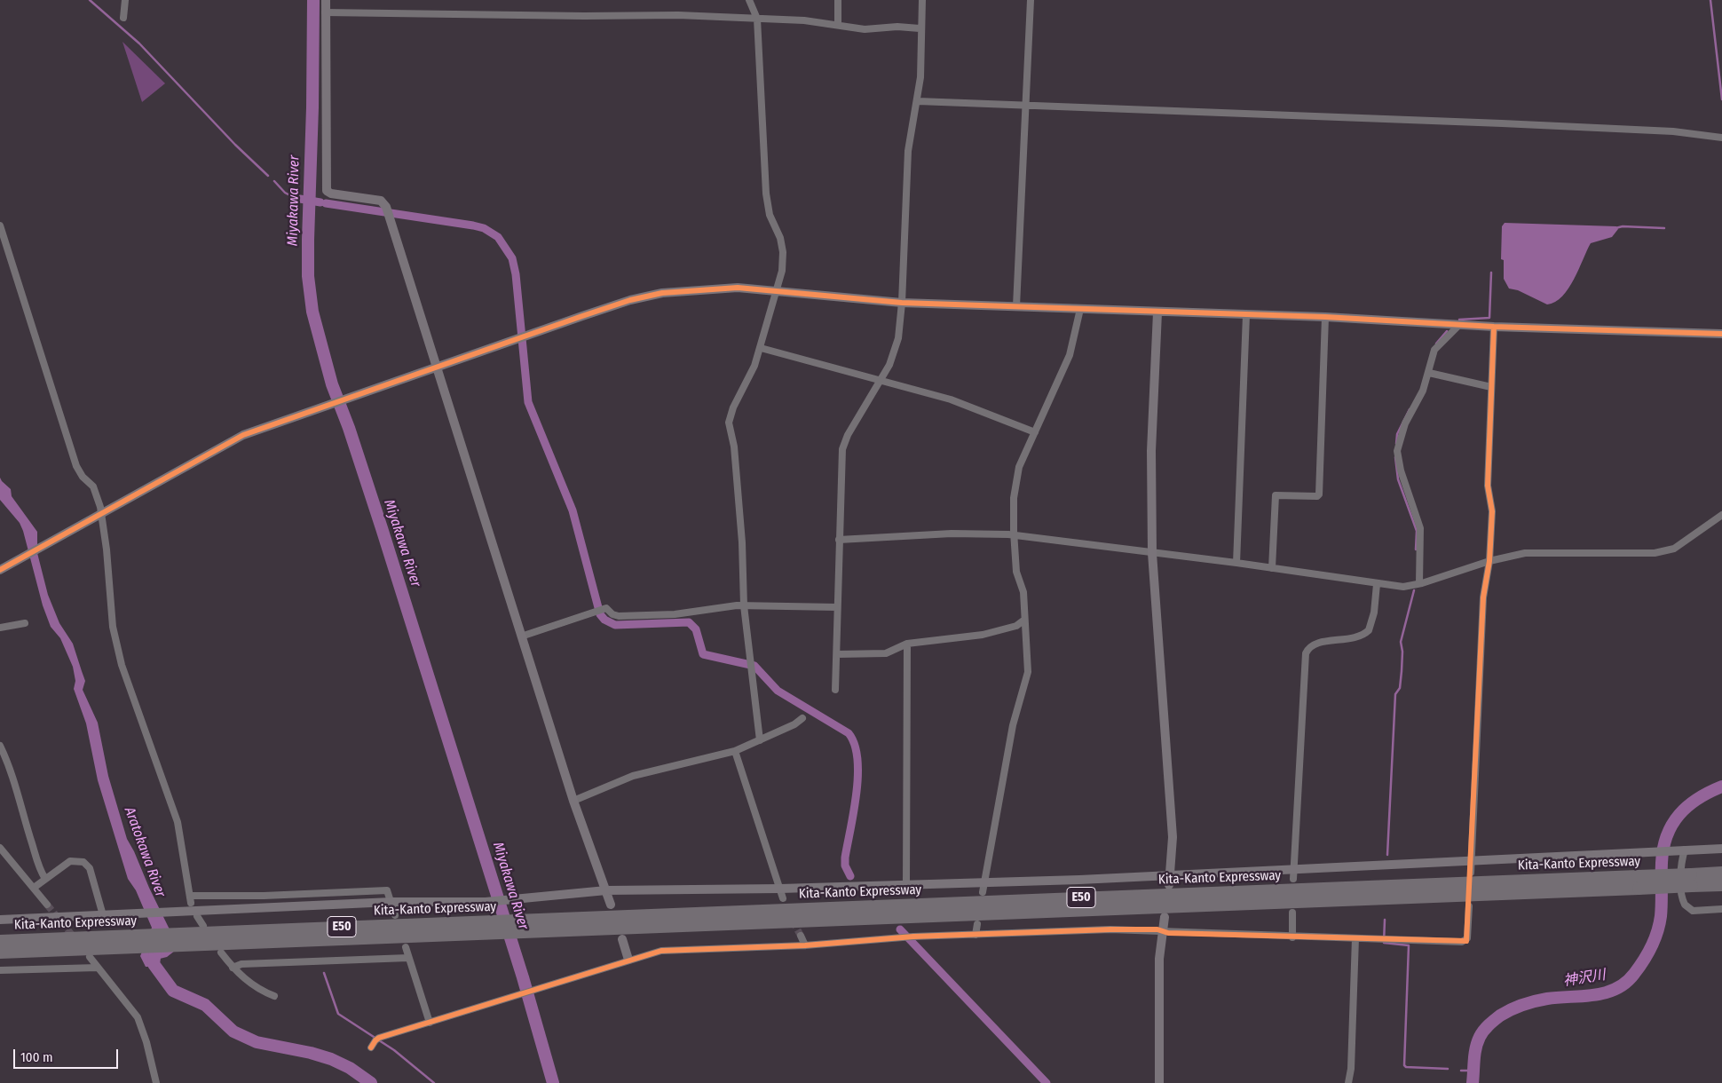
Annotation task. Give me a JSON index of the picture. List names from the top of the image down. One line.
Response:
{"streets":{"highway":["Kita-Kanto Expressway","E50"]},"water":["Miyakawa River","Aratokawa River","神沢川"],"scale_bar":"100 m"}
